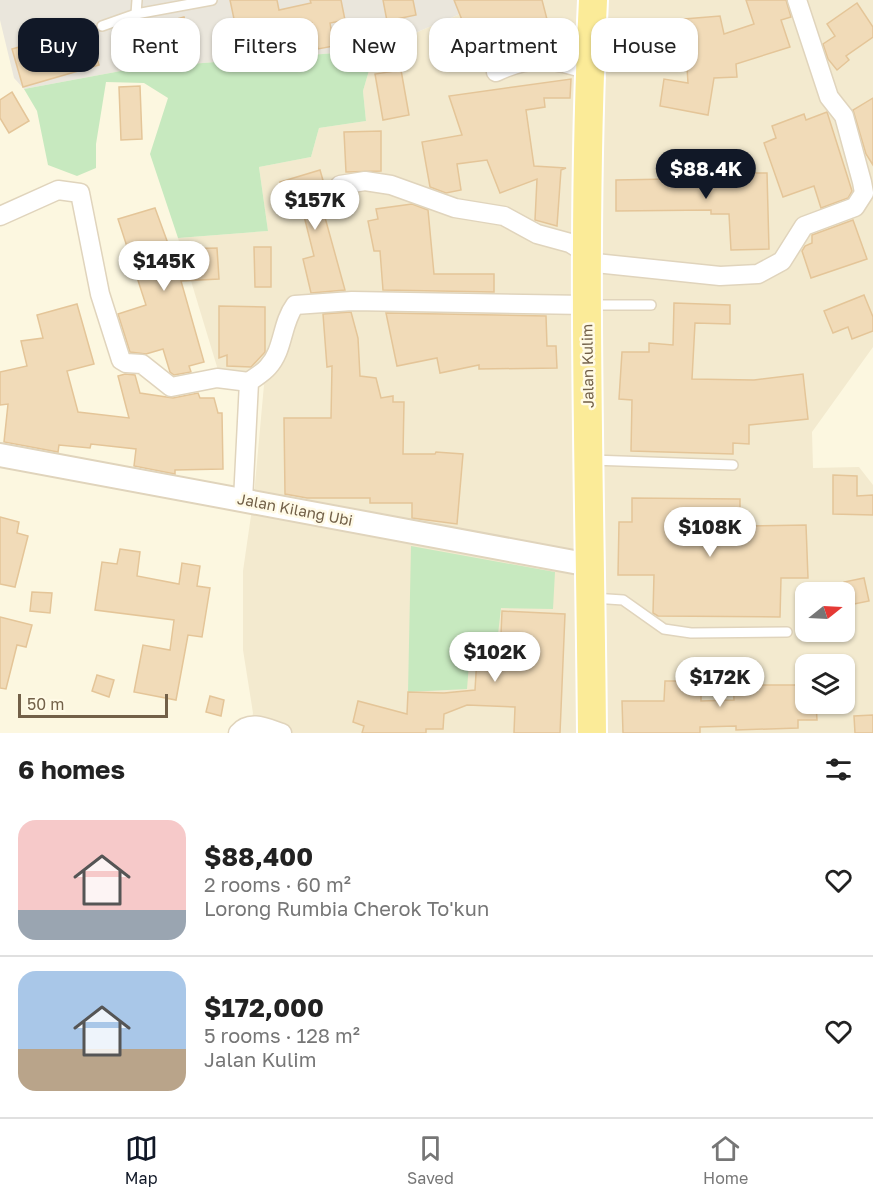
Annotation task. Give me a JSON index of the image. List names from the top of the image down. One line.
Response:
{"streets":{"main road":["Jalan Kulim"],"street":["Jalan Kilang Ubi"]},"crossings":[["Jalan Kulim","Jalan Kilang Ubi"]],"scale_bar":"50 m","north":"right","page":{"chip":["Buy","Rent","Filters","New","Apartment","House"],"price":["$88.4K","$157K","$145K","$108K","$102K","$172K"],"scale":"50 m","heading":"6 homes","list":[{"name":"$88,400","note":"2 rooms · 60 m² · Lorong Rumbia Cherok To'kun"},{"name":"$172,000","note":"5 rooms · 128 m² · Jalan Kulim"}],"tabs":["Map","Saved","Home"]}}
